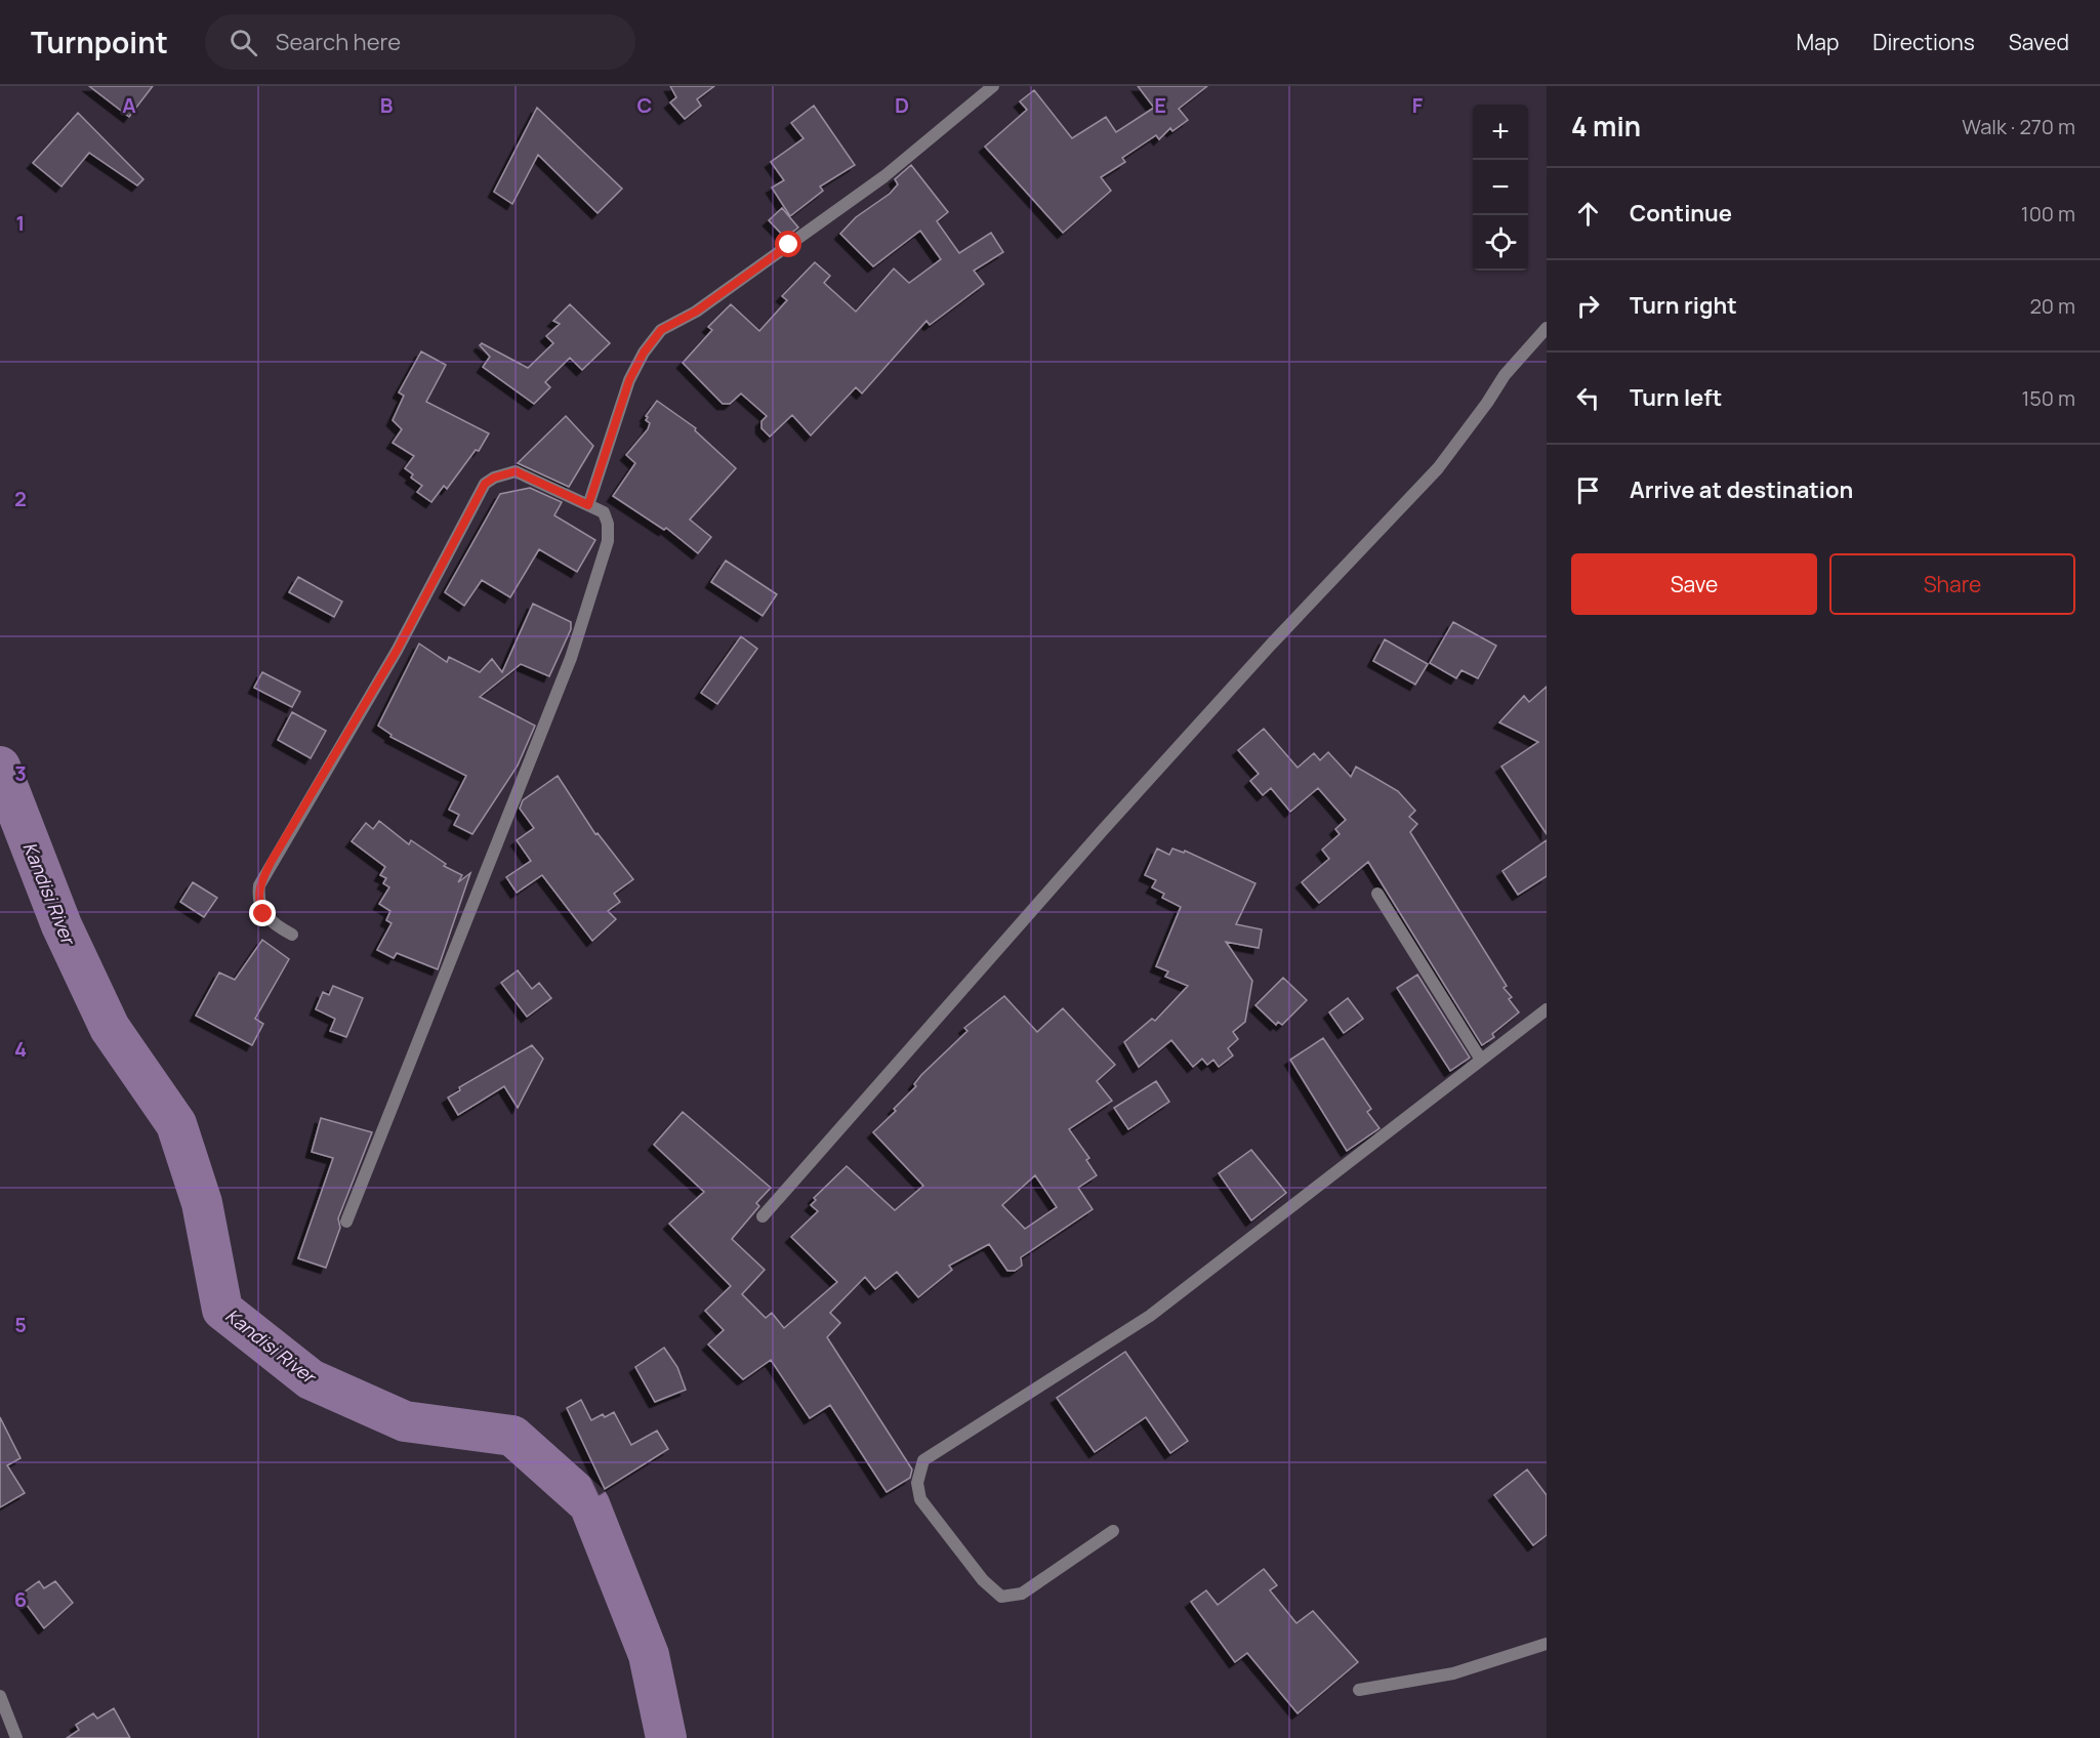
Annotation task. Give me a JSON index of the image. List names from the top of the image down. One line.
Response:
{"water":["Kandisi River"],"page":{"header":"Turnpoint","search":"Search here","nav":["Map","Directions","Saved"],"heading":["4 min","Walk · 270 m"],"map_buttons":["+","−"],"list":[["Continue","100 m"],["Turn right","20 m"],["Turn left","150 m"],"Arrive at destination"],"buttons":["Save","Share"]},"grid":{"columns":["A","B","C","D","E","F"],"rows":["1","2","3","4","5","6"]}}
